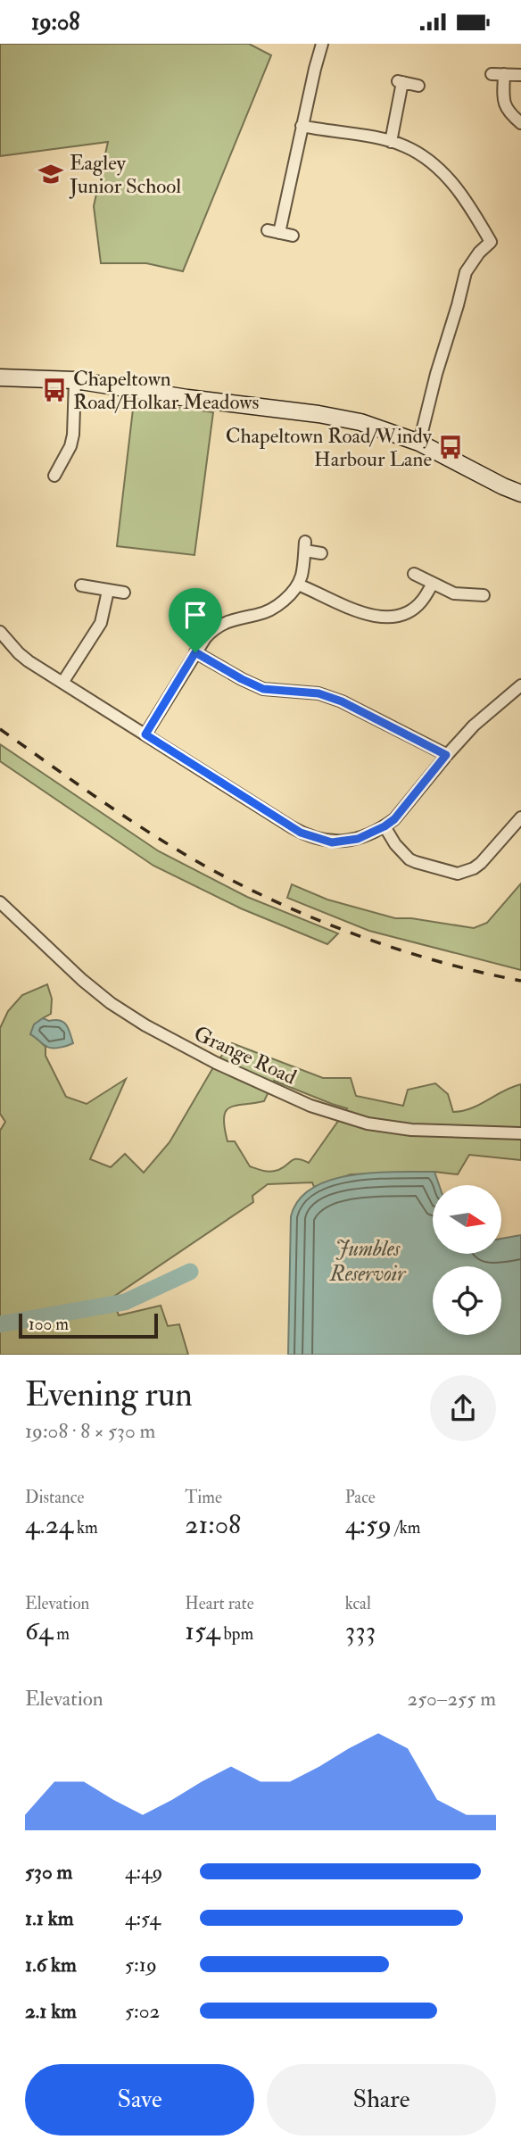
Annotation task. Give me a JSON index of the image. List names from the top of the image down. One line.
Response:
{"streets":{"street":["Grange Road"]},"water":["Jumbles Reservoir"],"places":{"school or university":["Eagley Junior School"],"bus stop":["Chapeltown Road/Holkar Meadows","Chapeltown Road/Windy Harbour Lane"]},"scale_bar":"100 m","north":"right","page":{"status":"19:08","scale":"100 m","heading":["Evening run","19:08 · 8 × 530 m"],"stats":[["Distance","4.24 km"],["Time","21:08"],["Pace","4:59 /km"],["Elevation","64 m"],["Heart rate","154 bpm"],["kcal","333"]],"chart":["Elevation","250–255 m"],"list":[{"name":"530 m","note":"4:49"},{"name":"1.1 km","note":"4:54"},{"name":"1.6 km","note":"5:19"},{"name":"2.1 km","note":"5:02"}],"buttons":["Save","Share"]}}
